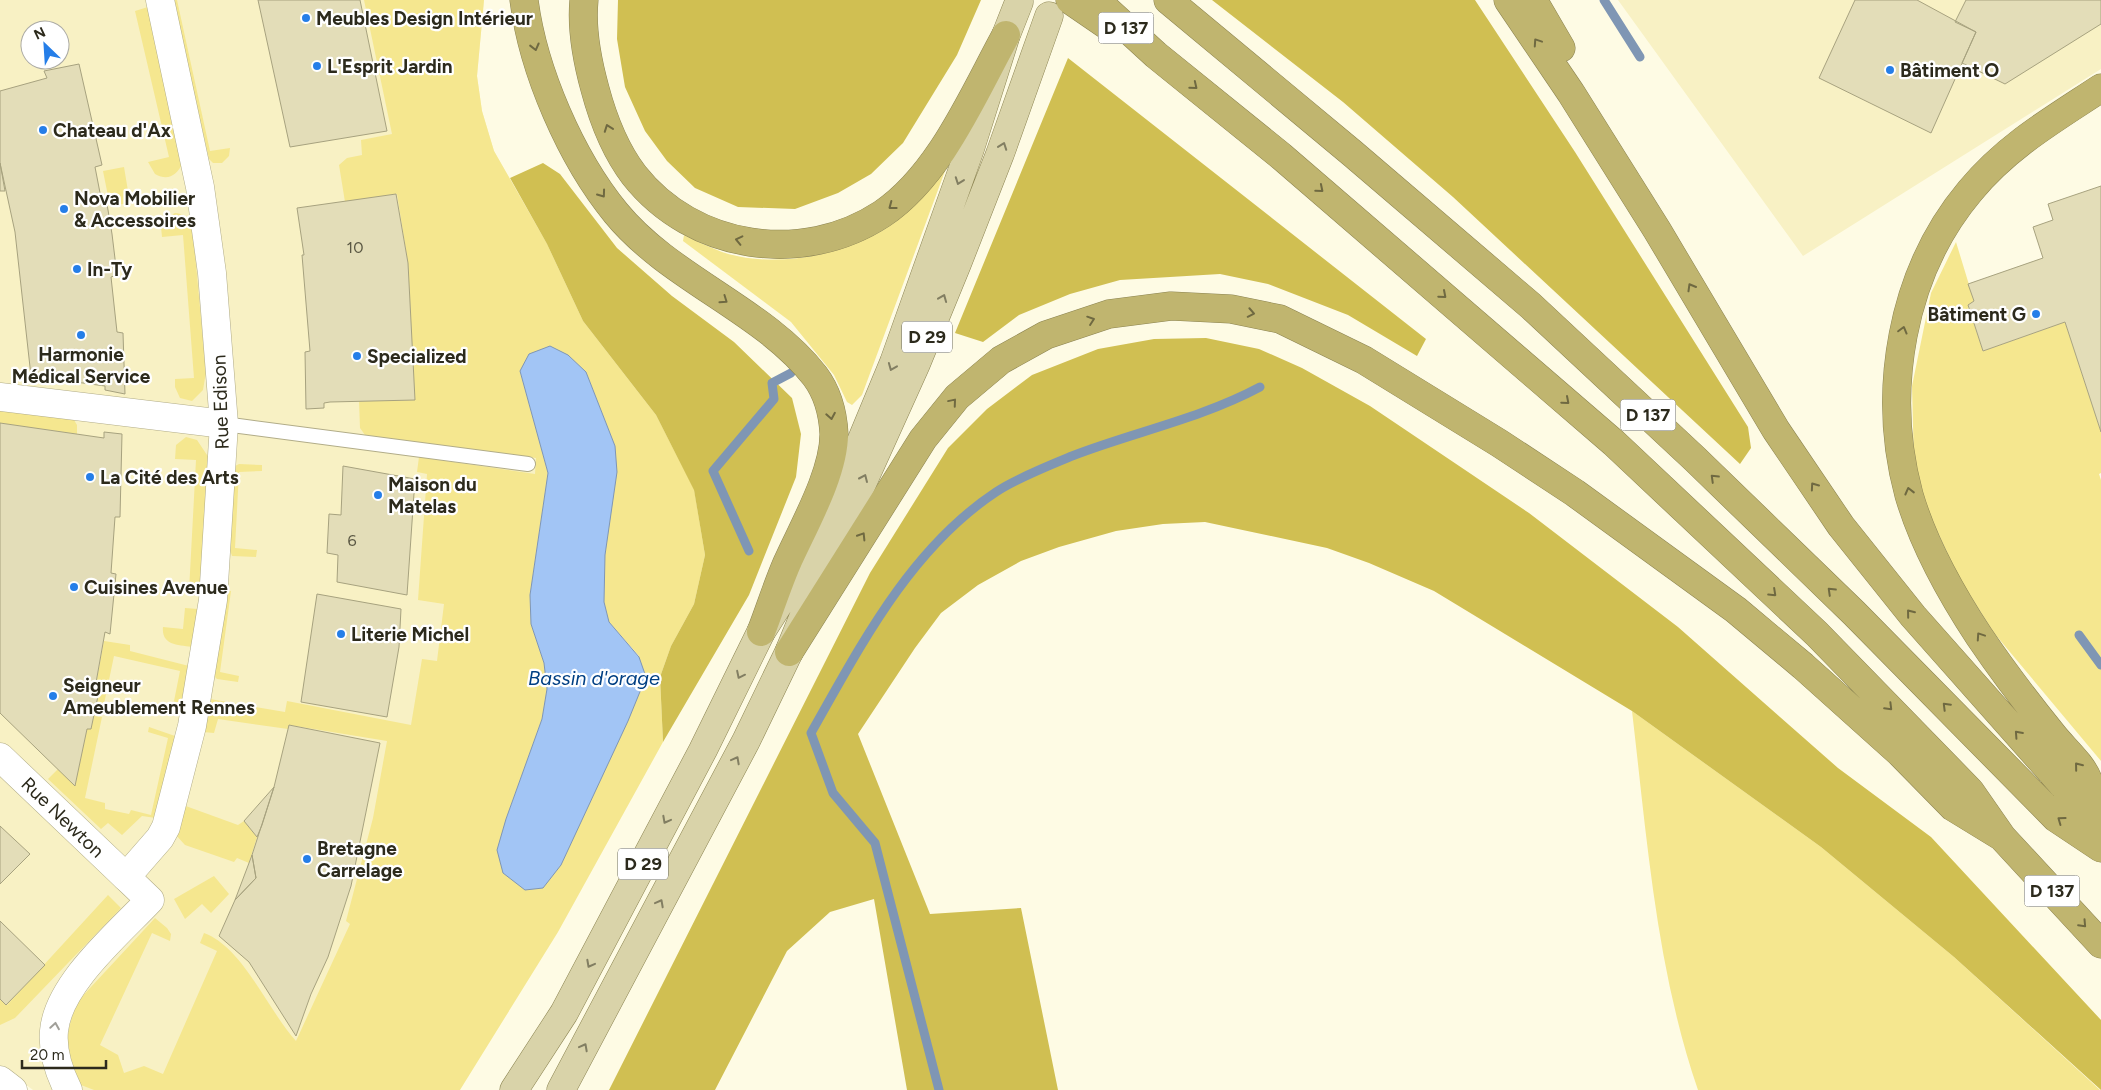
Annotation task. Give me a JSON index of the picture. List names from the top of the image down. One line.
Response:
{"streets":{"highway":["D 137"],"main road":["D 29"],"street":["Rue Edison","Rue Newton"]},"crossings":[["Rue Edison","Rue Newton"]],"water":["Bassin d'orage"],"places":["Meubles Design Intérieur","L'Esprit Jardin","Bâtiment O","Chateau d'Ax","Nova Mobilier & Accessoires","In-Ty","Bâtiment G","Harmonie Médical Service","Specialized","La Cité des Arts","Maison du Matelas","Cuisines Avenue","Literie Michel","Seigneur Ameublement Rennes","Bretagne Carrelage"],"house_numbers":["10","6"],"scale_bar":"20 m","north":"top left"}
